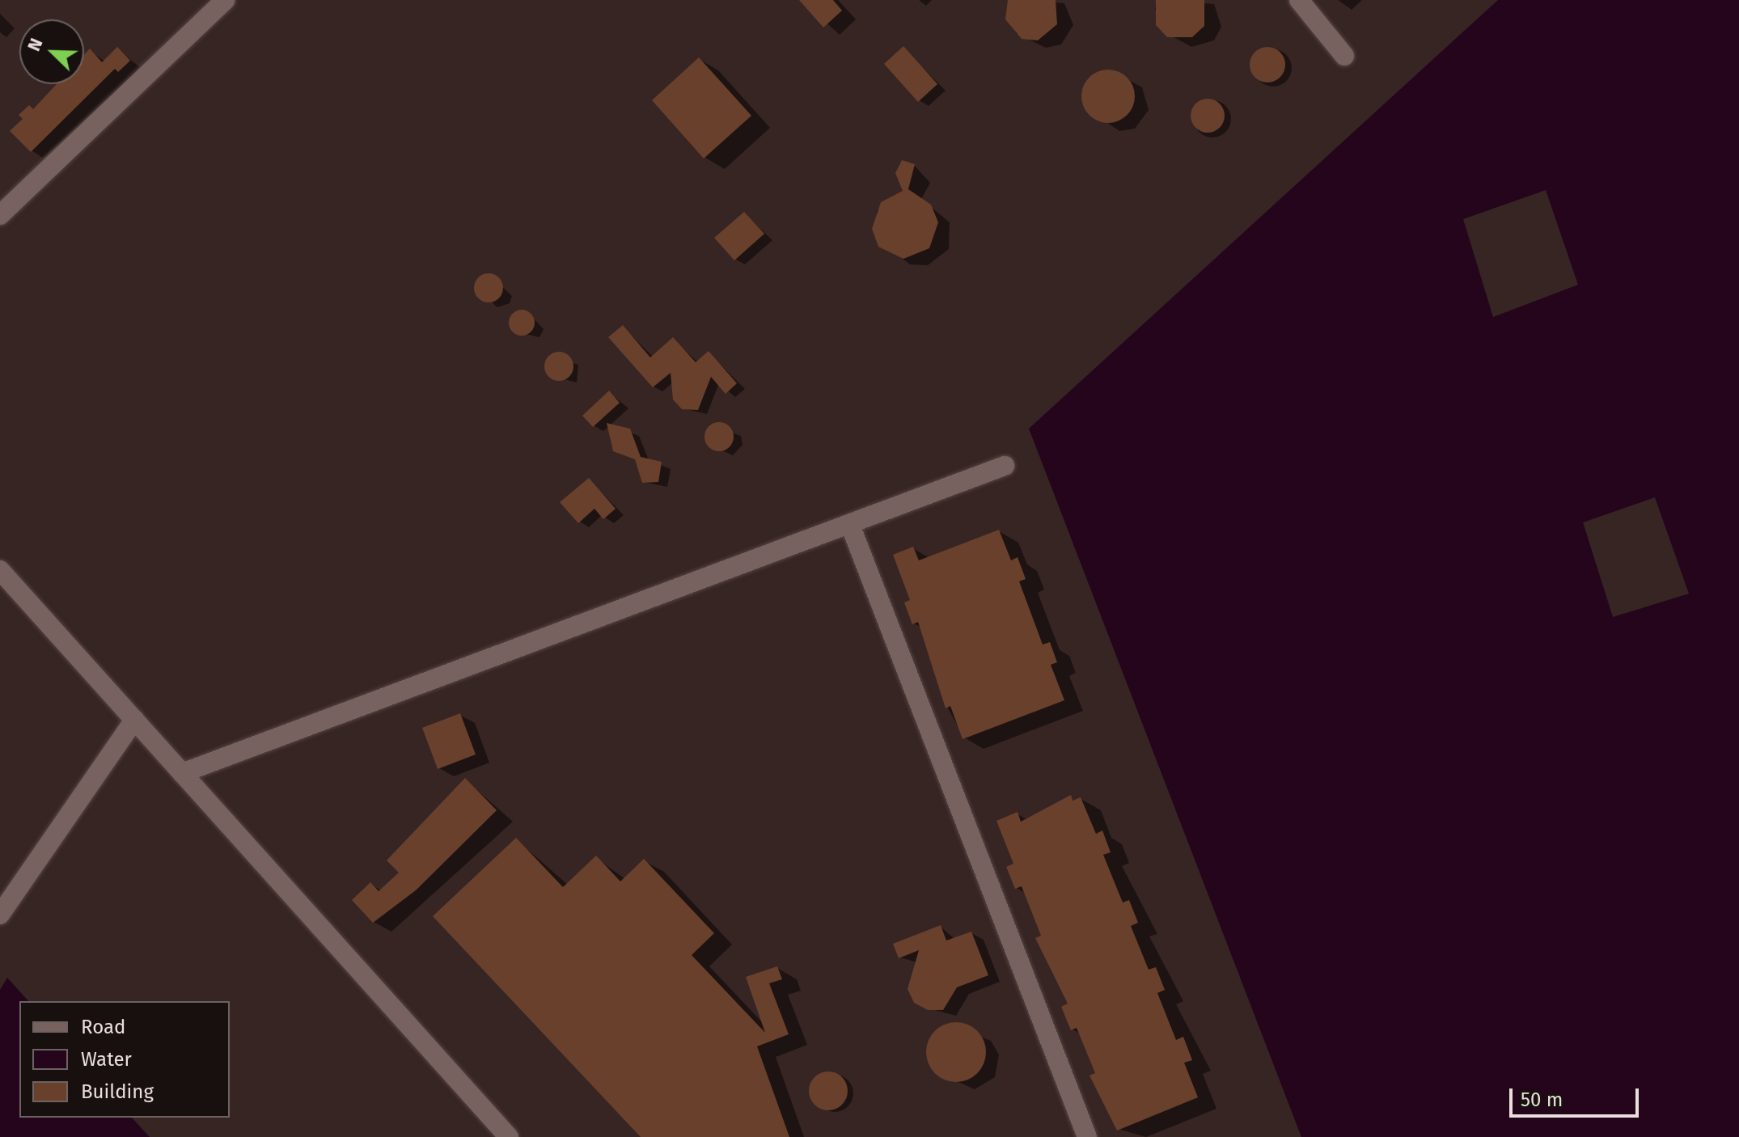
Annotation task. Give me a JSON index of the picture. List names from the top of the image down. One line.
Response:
{"legend":["Road","Water","Building"],"scale_bar":"50 m","north":"top left"}
